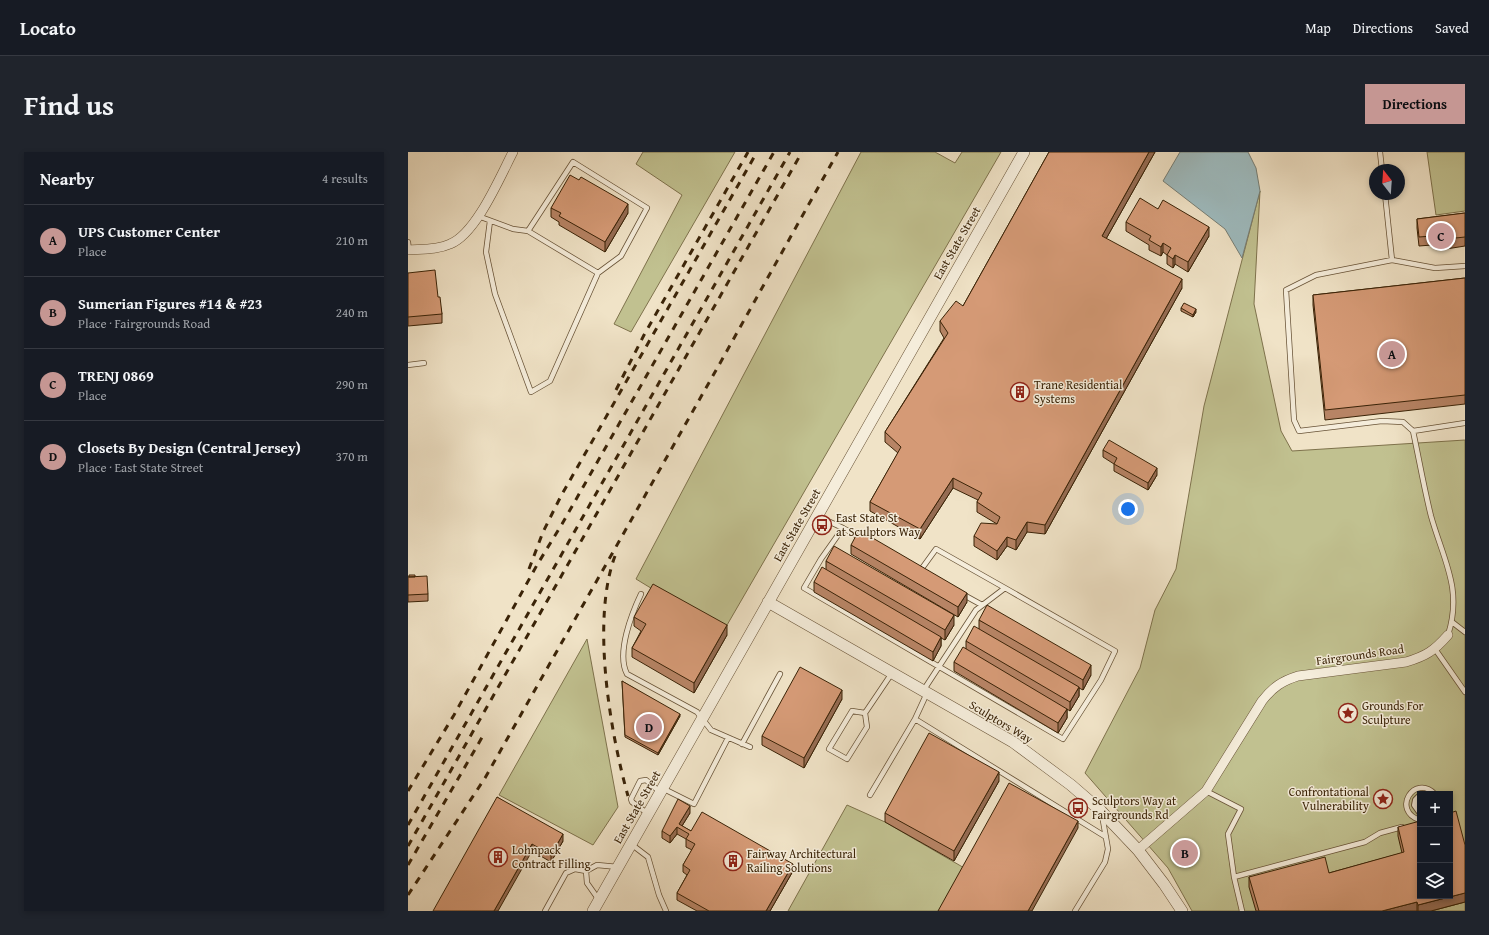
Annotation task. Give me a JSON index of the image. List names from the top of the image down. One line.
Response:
{"streets":{"street":["East State Street","Fairgrounds Road","Sculptors Way"]},"crossings":[["East State Street","Sculptors Way"],["Fairgrounds Road","Sculptors Way"]],"places":{"building":["Trane Residential Systems","Lohnpack Contract Filling","Fairway Architectural Railing Solutions"],"bus stop":["East State St at Sculptors Way","Sculptors Way at Fairgrounds Rd"],"place":["Grounds For Sculpture","Confrontational Vulnerability"]},"north":"top","page":{"header":"Locato","nav":["Map","Directions","Saved"],"title":"Find us","buttons":"Directions","heading":["Nearby","4 results"],"list":[{"mark":"A","name":"UPS Customer Center","note":"Place","value":"210 m"},{"mark":"B","name":"Sumerian Figures #14 & #23","note":"Place · Fairgrounds Road","value":"240 m"},{"mark":"C","name":"TRENJ 0869","note":"Place","value":"290 m"},{"mark":"D","name":"Closets By Design (Central Jersey)","note":"Place · East State Street","value":"370 m"}],"pins":["C","A","D","B"],"map_buttons":["+","−"]}}
